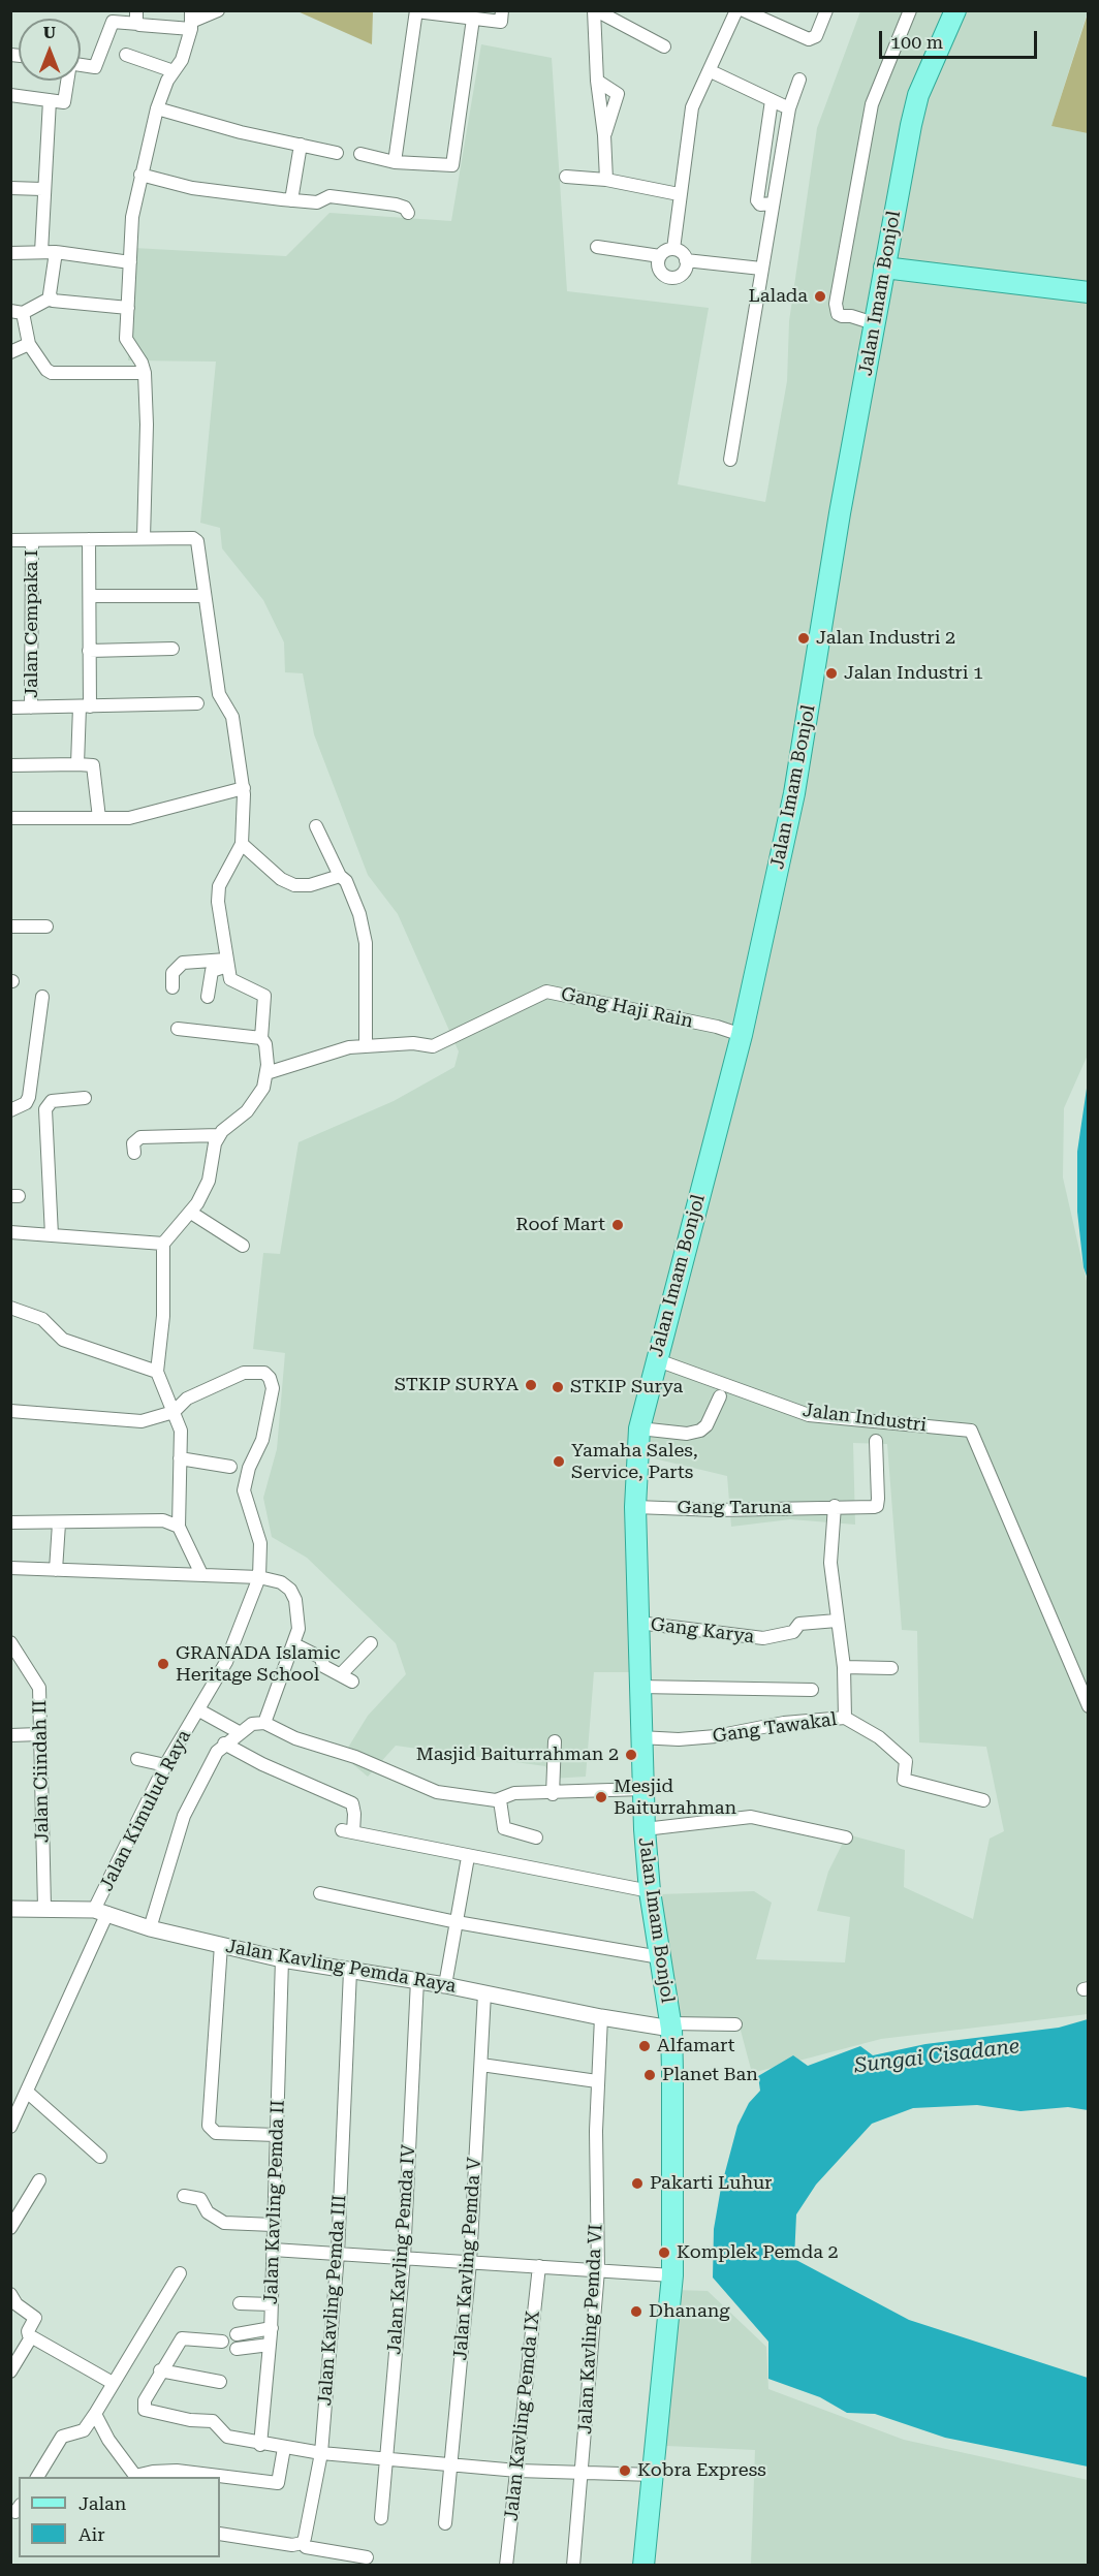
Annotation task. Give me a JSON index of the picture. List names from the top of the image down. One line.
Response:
{"streets":{"main road":["Jalan Imam Bonjol"],"street":["Jalan Cempaka I","Gang Haji Rain","Jalan Industri","Gang Taruna","Gang Karya","Gang Tawakal","Jalan Ciindah II","Jalan Kimulud Raya","Jalan Kavling Pemda Raya","Jalan Kavling Pemda II","Jalan Kavling Pemda IV","Jalan Kavling Pemda V","Jalan Kavling Pemda III","Jalan Kavling Pemda VI","Jalan Kavling Pemda IX"]},"crossings":[["Jalan Imam Bonjol","Gang Haji Rain"],["Jalan Imam Bonjol","Jalan Industri"],["Jalan Imam Bonjol","Gang Taruna"],["Jalan Imam Bonjol","Gang Karya"],["Jalan Imam Bonjol","Gang Tawakal"],["Jalan Imam Bonjol","Jalan Kavling Pemda Raya"],["Jalan Ciindah II","Jalan Kavling Pemda Raya"],["Jalan Kimulud Raya","Jalan Kavling Pemda Raya"],["Jalan Kavling Pemda Raya","Jalan Kavling Pemda II"],["Jalan Kavling Pemda Raya","Jalan Kavling Pemda IV"],["Jalan Kavling Pemda Raya","Jalan Kavling Pemda V"],["Jalan Kavling Pemda Raya","Jalan Kavling Pemda III"],["Jalan Kavling Pemda Raya","Jalan Kavling Pemda VI"]],"water":["Sungai Cisadane"],"places":["Lalada","Jalan Industri 2","Jalan Industri 1","Roof Mart","STKIP SURYA","STKIP Surya","Yamaha Sales, Service, Parts","GRANADA Islamic Heritage School","Masjid Baiturrahman 2","Mesjid Baiturrahman","Alfamart","Planet Ban","Pakarti Luhur","Komplek Pemda 2","Dhanang","Kobra Express"],"legend":["Jalan","Air"],"scale_bar":"100 m","north":"top"}
